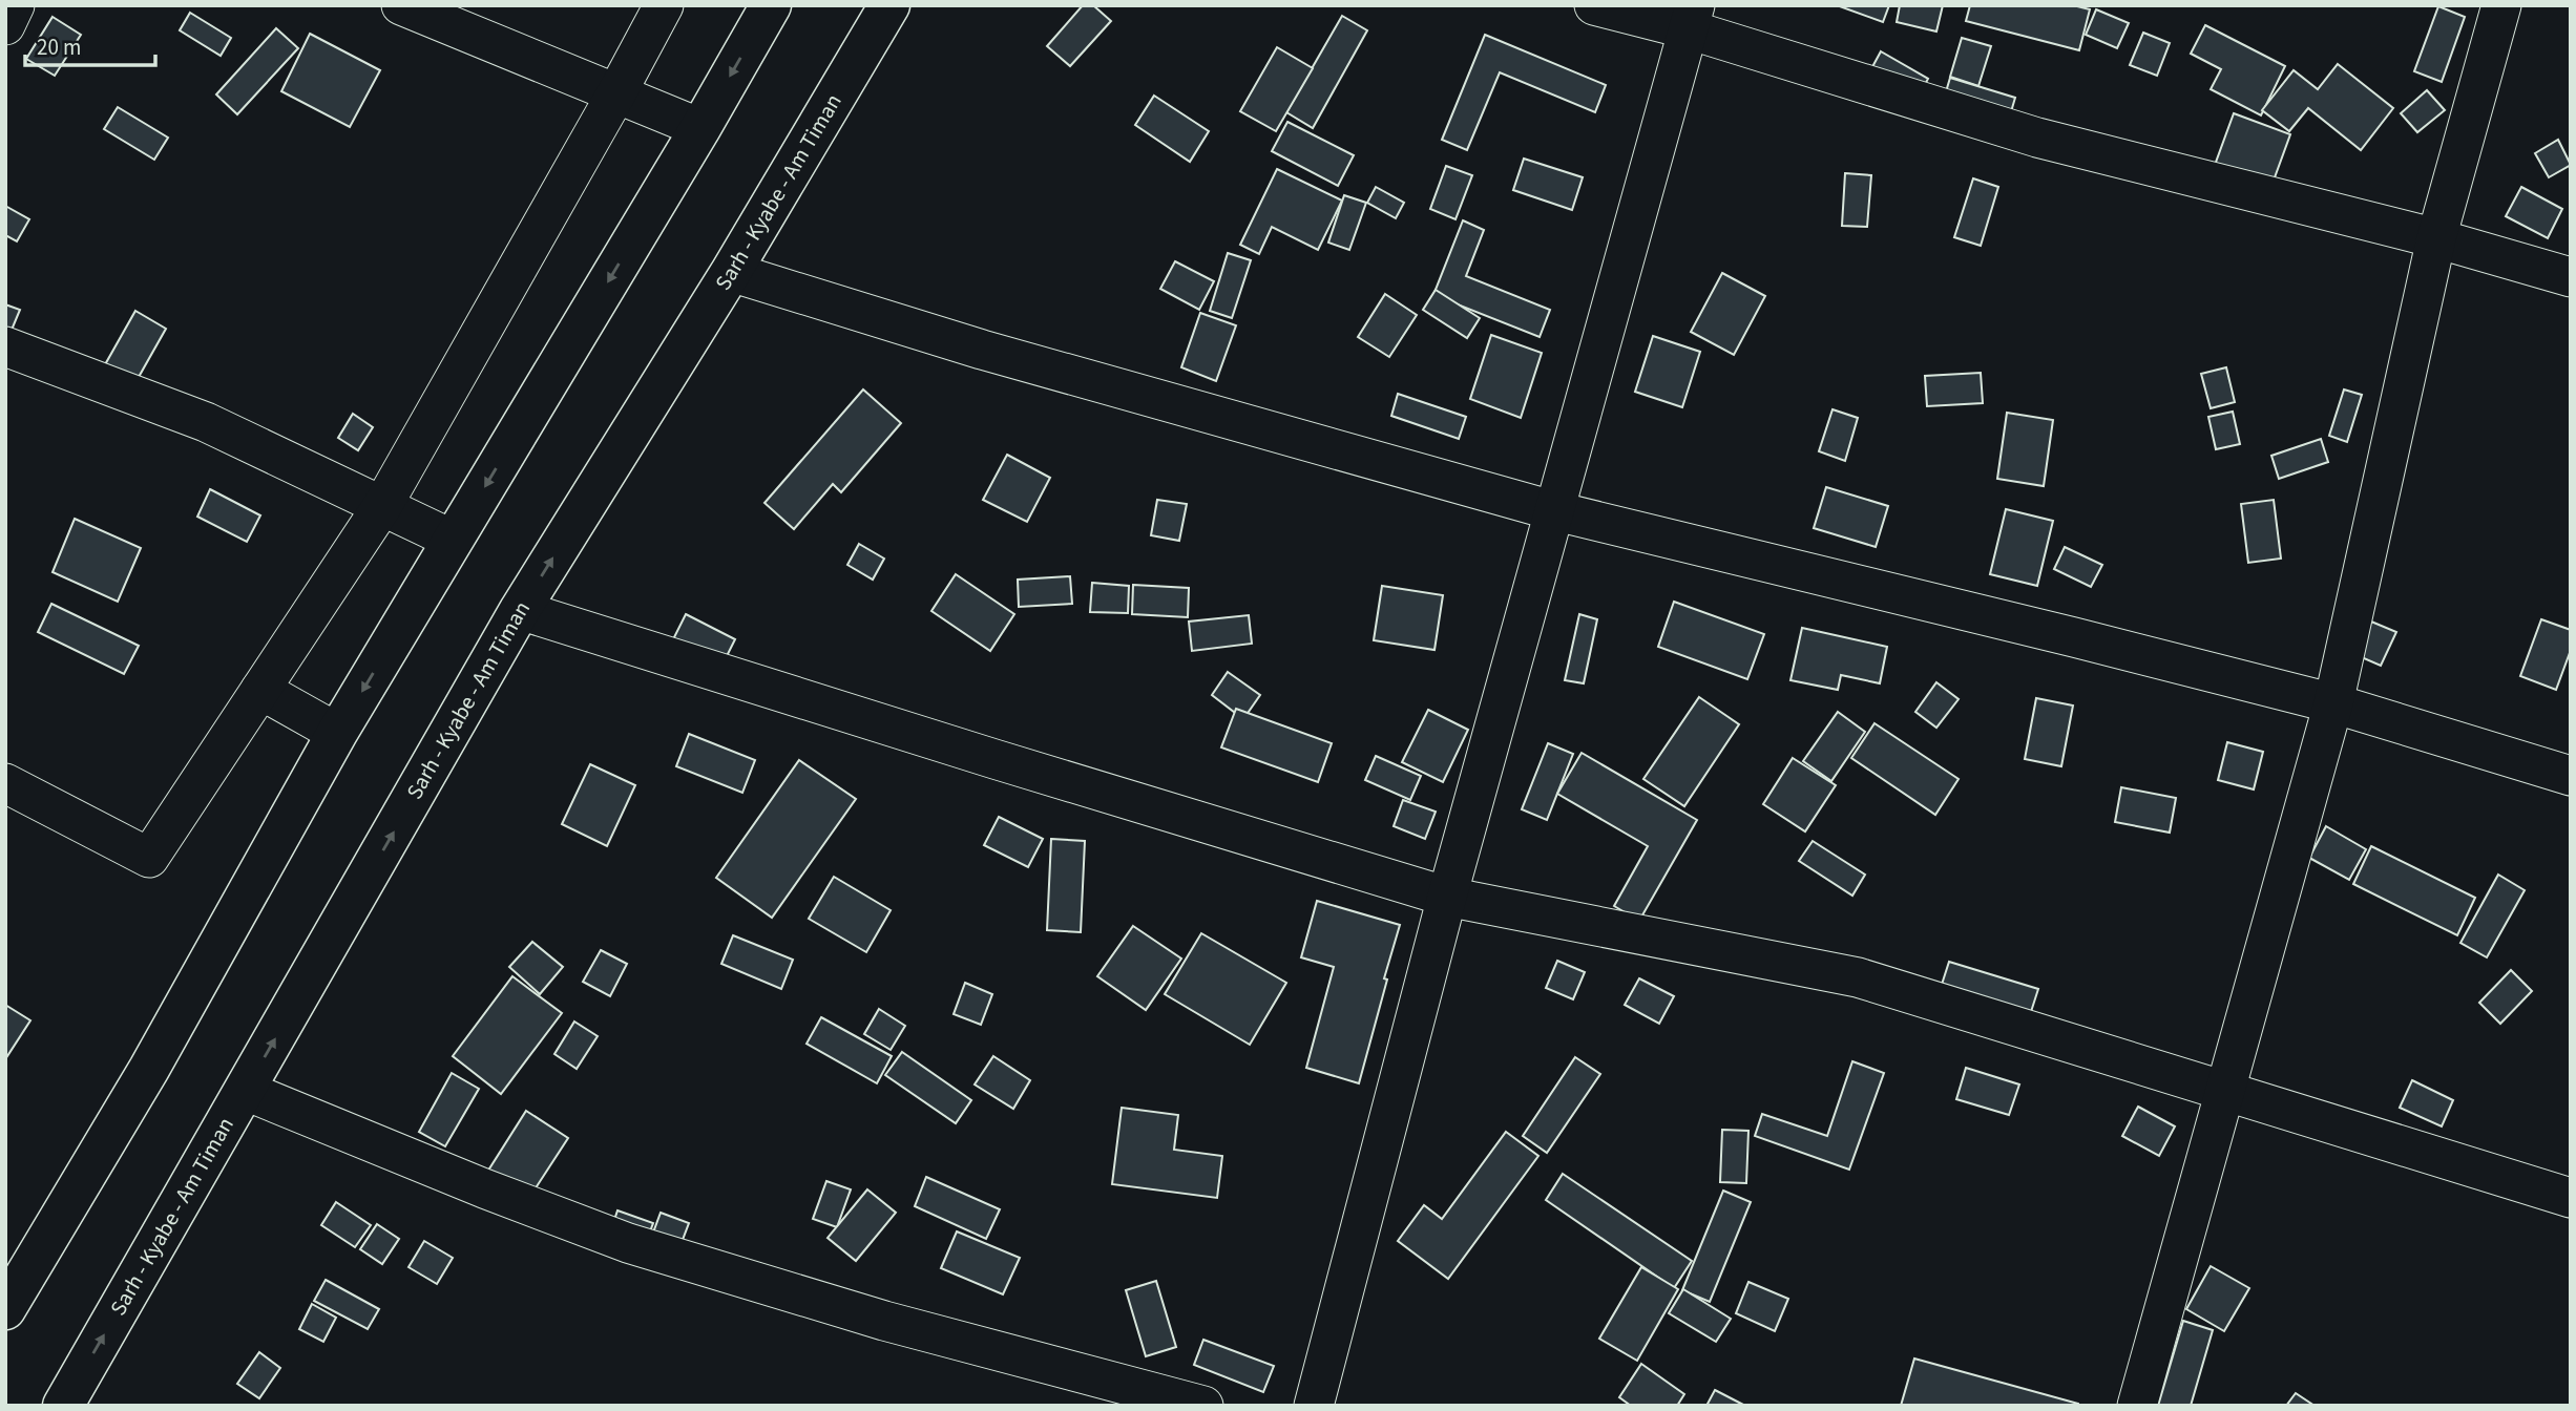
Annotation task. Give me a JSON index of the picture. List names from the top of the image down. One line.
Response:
{"streets":{"highway":["Sarh - Kyabe - Am Timan"]},"scale_bar":"20 m"}
